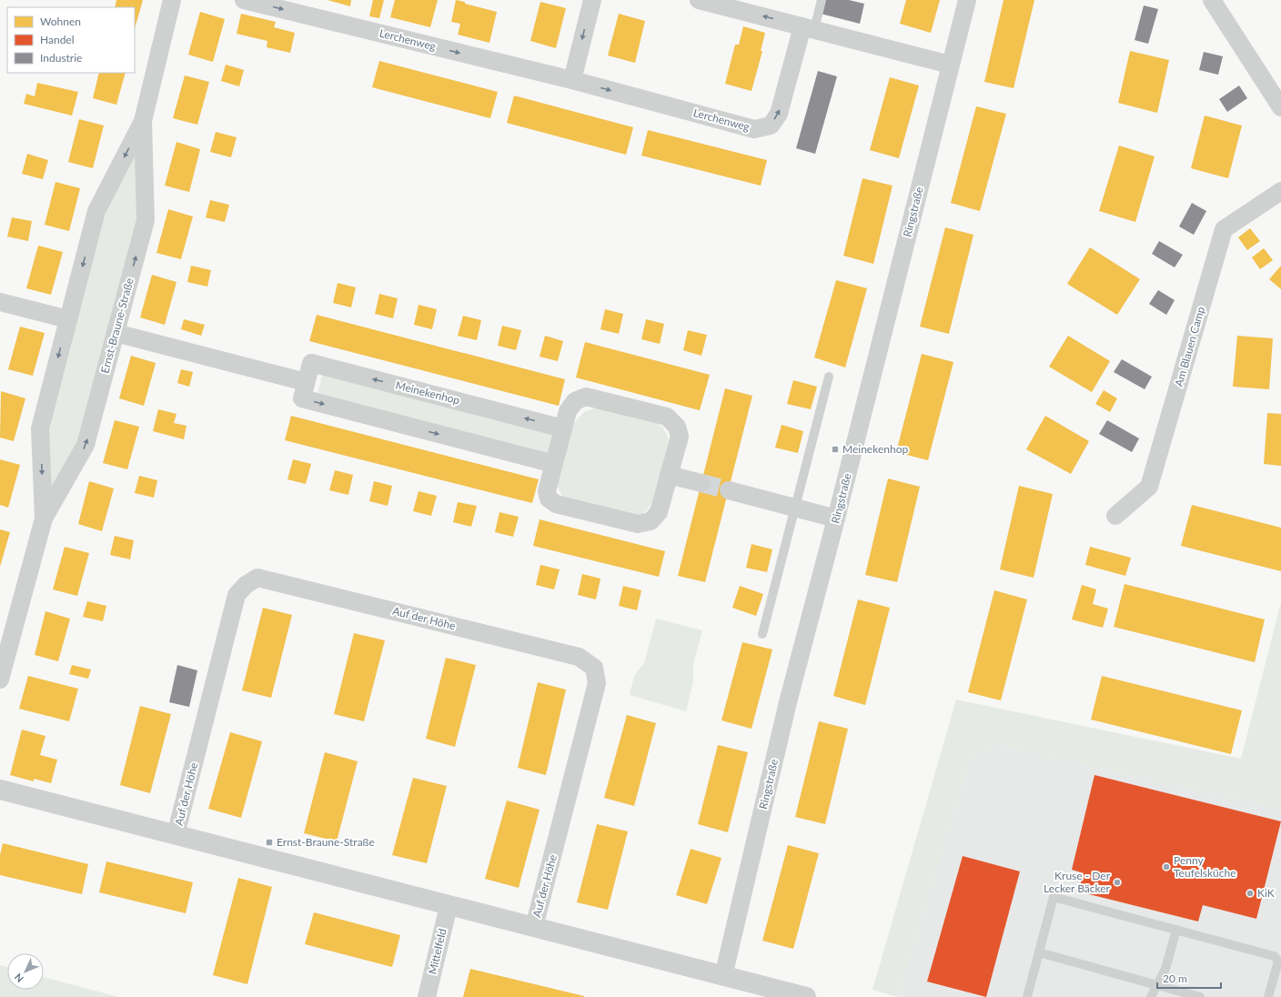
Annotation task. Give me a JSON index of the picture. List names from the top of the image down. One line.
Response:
{"streets":{"street":["Lerchenweg","Ringstraße","Ernst-Braune-Straße","Am Blauen Camp","Meinekenhop","Auf der Höhe","Mittelfeld"]},"crossings":[["Ringstraße","Auf der Höhe"],["Auf der Höhe","Mittelfeld"]],"one_way":["Lerchenweg"],"places":{"transit":["Meinekenhop","Ernst-Braune-Straße"],"other":["Penny Teufelsküche","Kruse - Der Lecker Bäcker","KiK"]},"legend":["Wohnen","Handel","Industrie"],"scale_bar":"20 m","north":"bottom left"}
